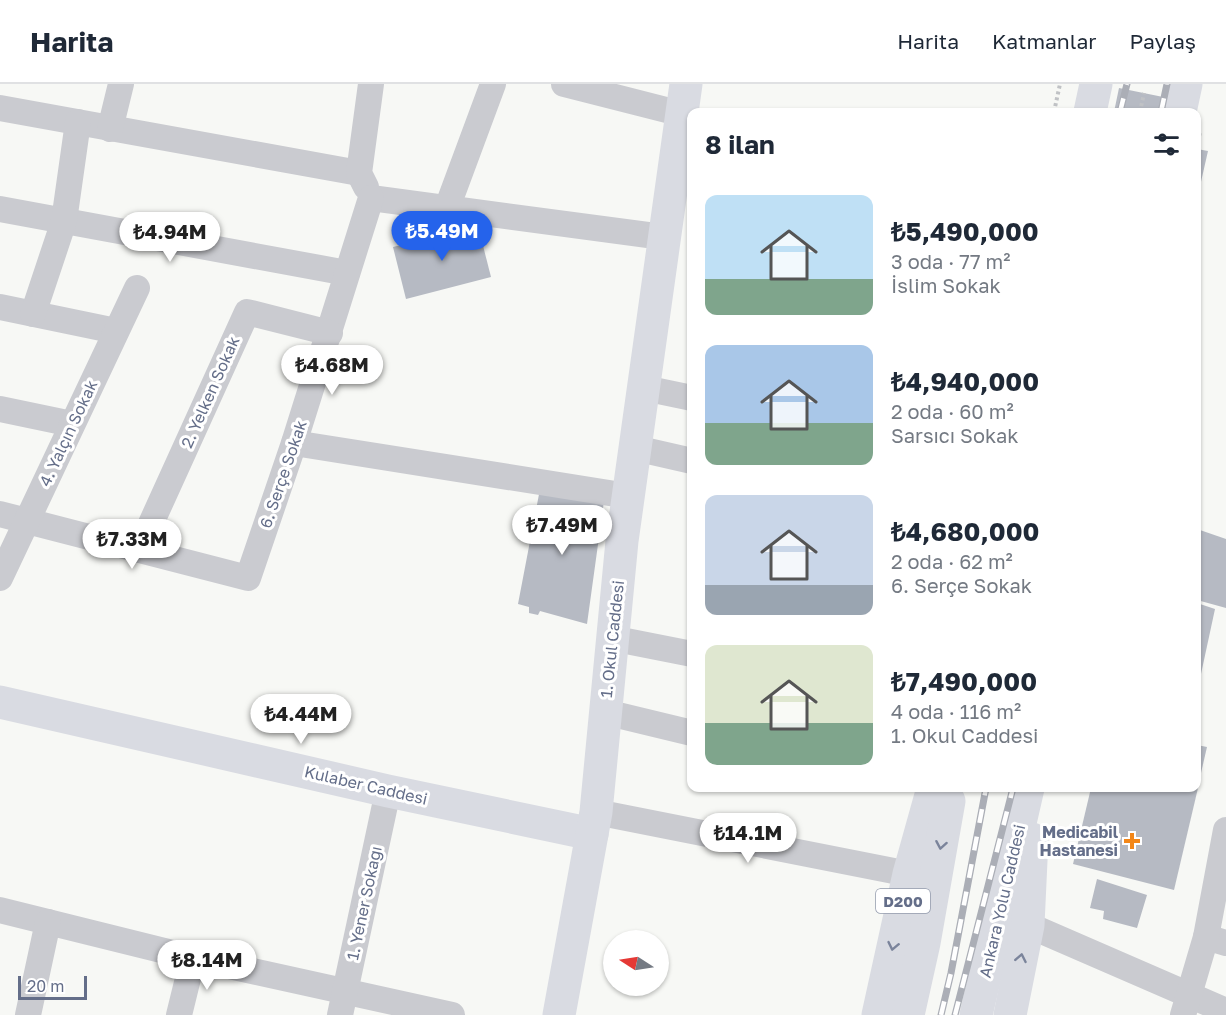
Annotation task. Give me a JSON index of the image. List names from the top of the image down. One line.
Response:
{"streets":{"main road":["1. Okul Caddesi","Kulaber Caddesi","D200","Ankara Yolu Caddesi"],"street":["2. Yelken Sokak","4. Yalçın Sokak","6. Serçe Sokak","1. Yener Sokağı"]},"crossings":[["2. Yelken Sokak","6. Serçe Sokak"],["1. Okul Caddesi","Kulaber Caddesi"],["Kulaber Caddesi","1. Yener Sokağı"]],"places":{"health":["Medicabil Hastanesi"]},"scale_bar":"20 m","north":"left","page":{"header":"Harita","nav":["Harita","Katmanlar","Paylaş"],"heading":"8 ilan","list":[{"name":"₺5,490,000","note":"3 oda · 77 m² · İslim Sokak"},{"name":"₺4,940,000","note":"2 oda · 60 m² · Sarsıcı Sokak"},{"name":"₺4,680,000","note":"2 oda · 62 m² · 6. Serçe Sokak"},{"name":"₺7,490,000","note":"4 oda · 116 m² · 1. Okul Caddesi"}],"price":["₺5.49M","₺4.94M","₺4.68M","₺7.49M","₺7.33M","₺4.44M","₺14.1M","₺8.14M"],"scale":"20 m"}}
